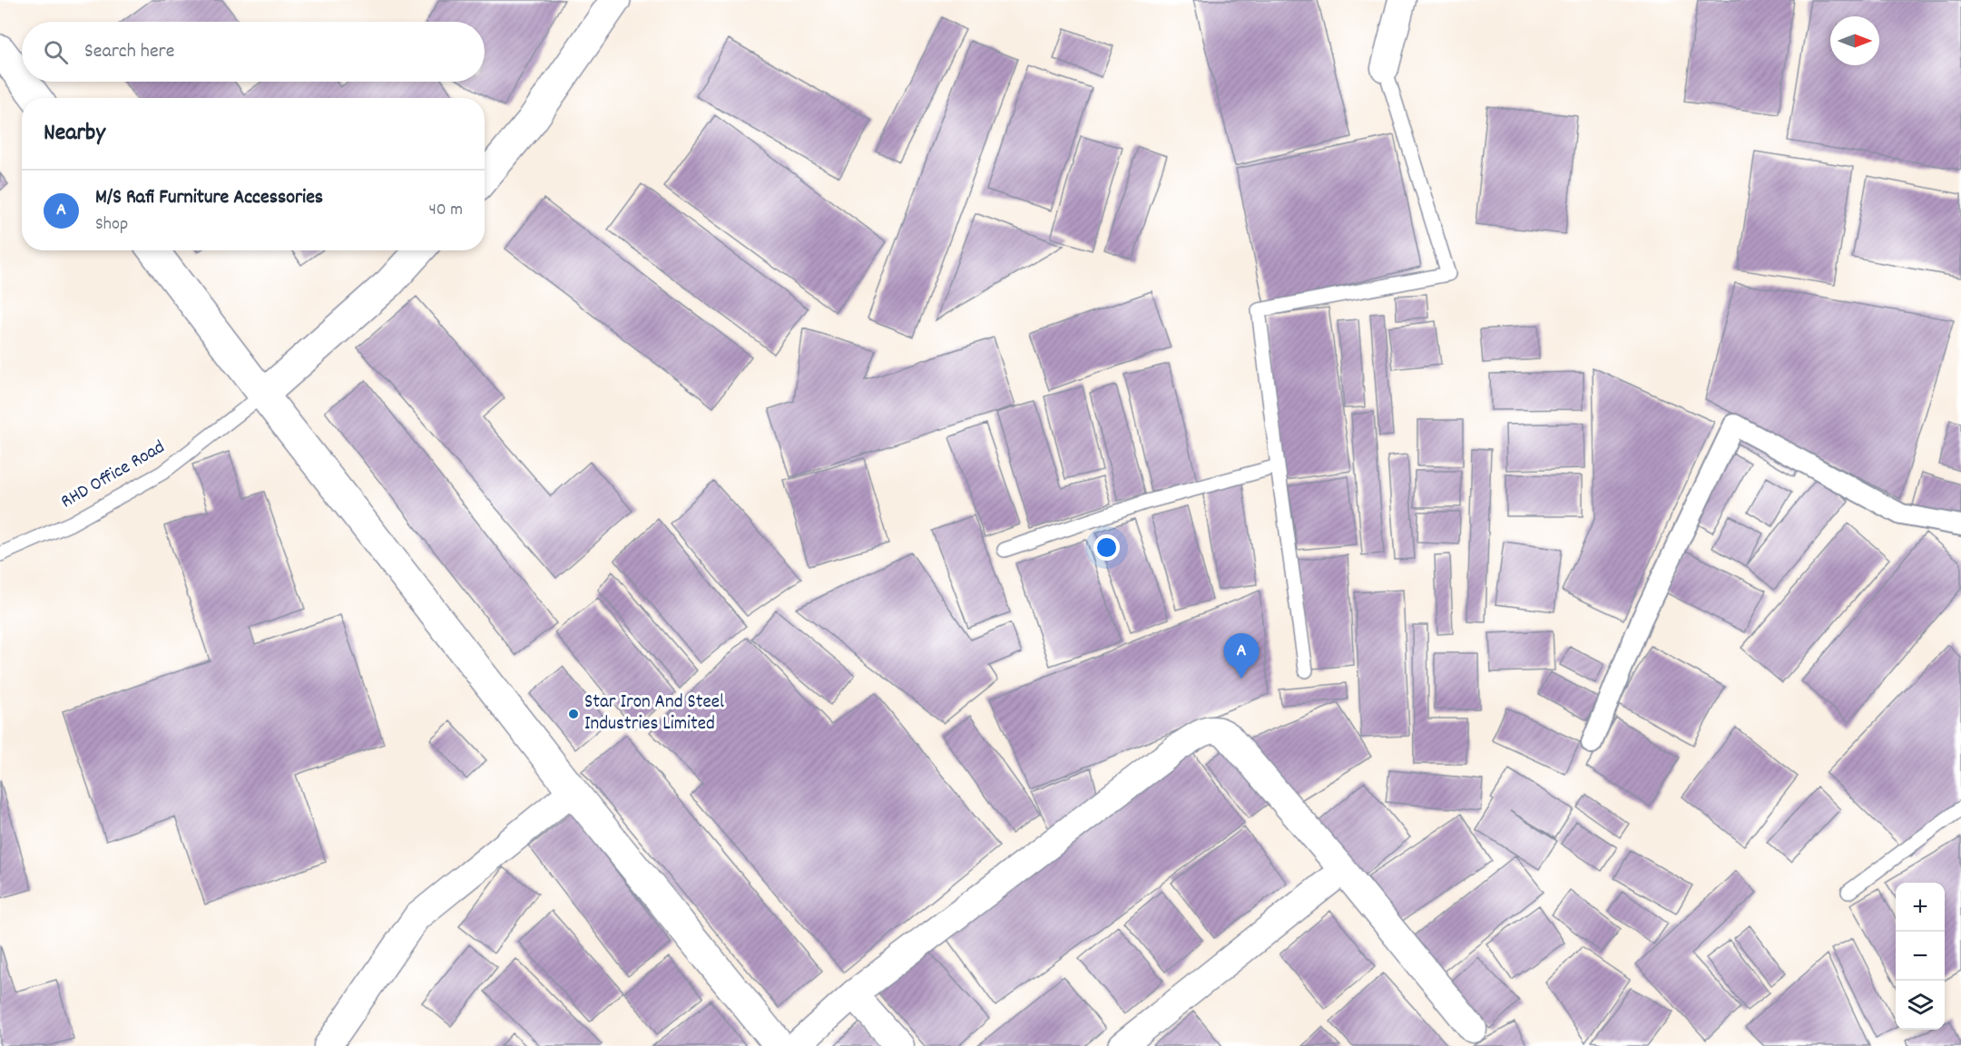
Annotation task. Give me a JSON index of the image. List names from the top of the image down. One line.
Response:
{"streets":{"lane":["RHD Office Road"]},"places":["Star Iron And Steel Industries Limited"],"north":"right","page":{"search":"Search here","heading":"Nearby","list":[{"mark":"A","name":"M/S Rafi Furniture Accessories","note":"Shop","value":"40 m"}],"pins":"A","map_buttons":["+","−"]}}
